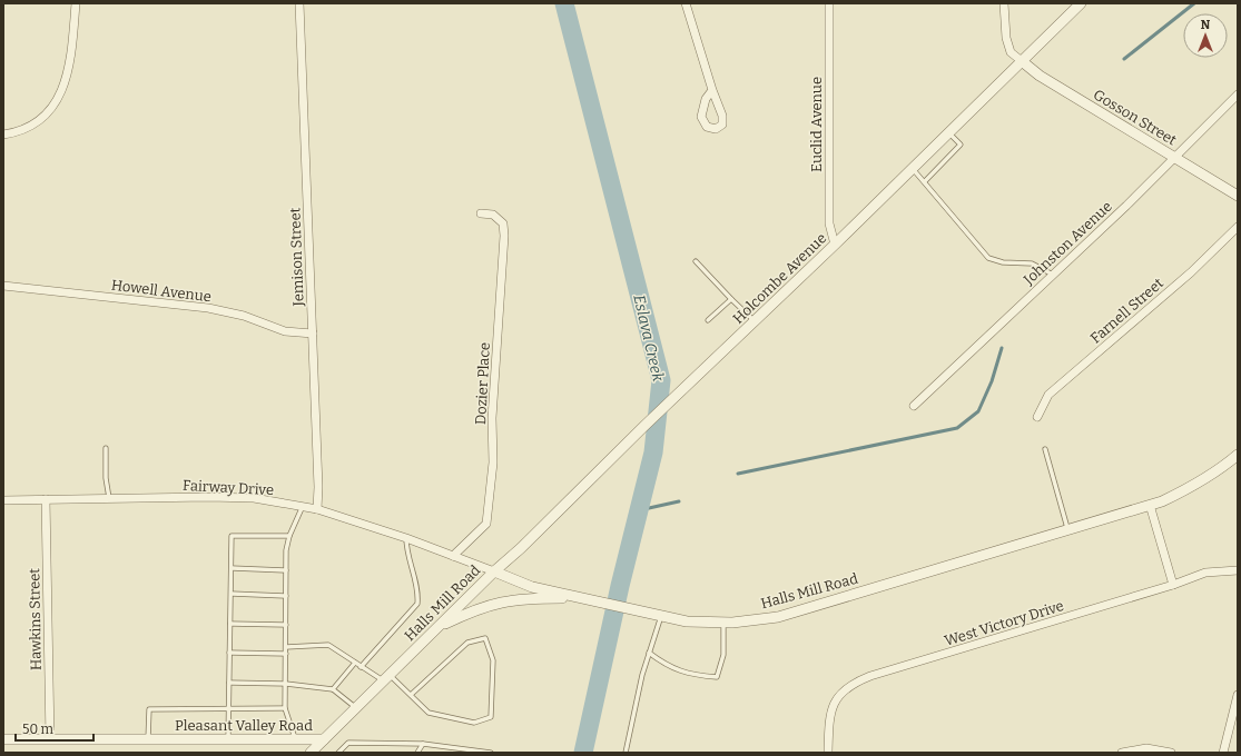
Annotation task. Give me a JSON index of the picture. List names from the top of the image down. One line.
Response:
{"streets":{"street":["Gosson Street","Euclid Avenue","Johnston Avenue","Jemison Street","Holcombe Avenue","Howell Avenue","Farnell Street","Dozier Place","Fairway Drive","Halls Mill Road","Hawkins Street","West Victory Drive","Pleasant Valley Road"]},"crossings":[["Gosson Street","Johnston Avenue"],["Gosson Street","Holcombe Avenue"],["Euclid Avenue","Holcombe Avenue"],["Jemison Street","Howell Avenue"],["Jemison Street","Fairway Drive"],["Holcombe Avenue","Fairway Drive"],["Holcombe Avenue","Halls Mill Road"],["Dozier Place","Fairway Drive"],["Fairway Drive","Halls Mill Road"],["Fairway Drive","Hawkins Street"],["Halls Mill Road","Pleasant Valley Road"],["Hawkins Street","Pleasant Valley Road"]],"water":["Eslava Creek"],"scale_bar":"50 m","north":"top"}
